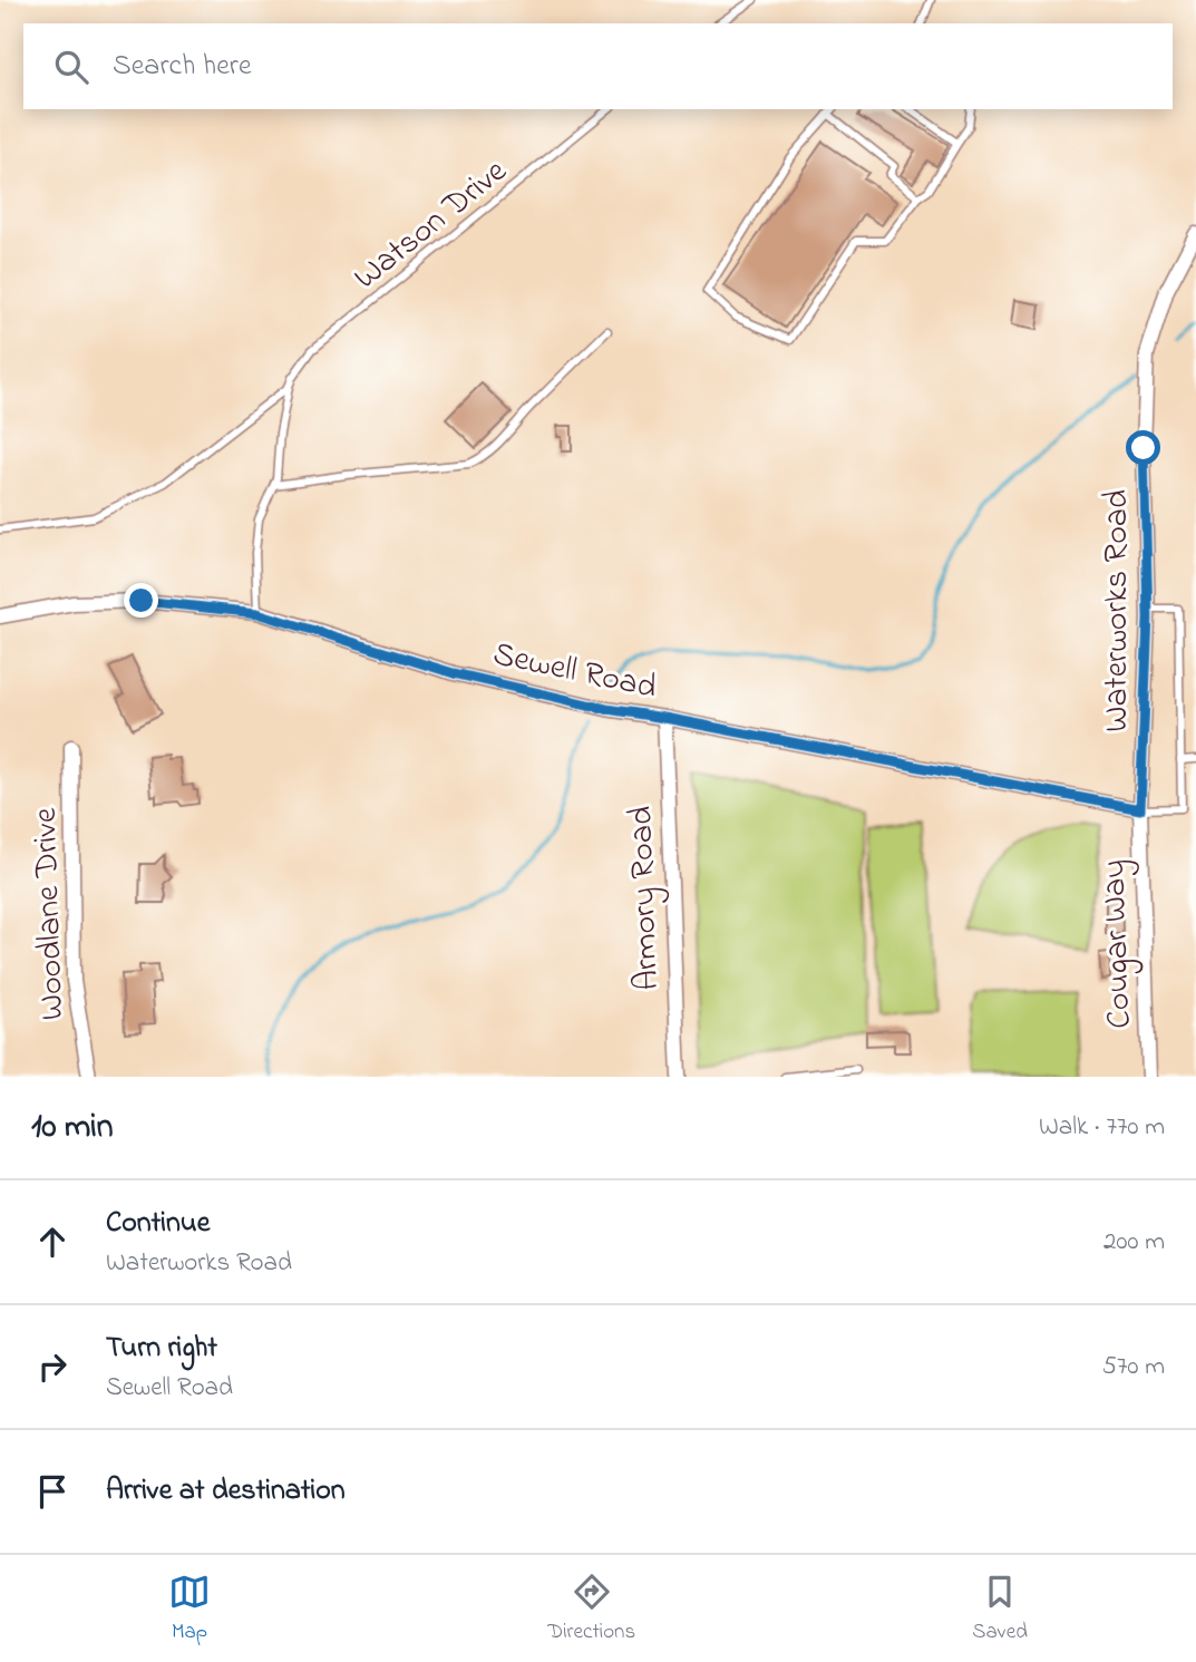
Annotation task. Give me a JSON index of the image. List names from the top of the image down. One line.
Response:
{"streets":{"street":["Waterworks Road","Sewell Road","Armory Road","Woodlane Drive","Cougar Way"],"lane":["Watson Drive"]},"crossings":[["Waterworks Road","Sewell Road"],["Waterworks Road","Cougar Way"],["Sewell Road","Armory Road"],["Sewell Road","Cougar Way"]],"page":{"search":"Search here","heading":["10 min","Walk · 770 m"],"list":[["Continue","Waterworks Road","200 m"],["Turn right","Sewell Road","570 m"],"Arrive at destination"],"nav":["Map","Directions","Saved"]}}
